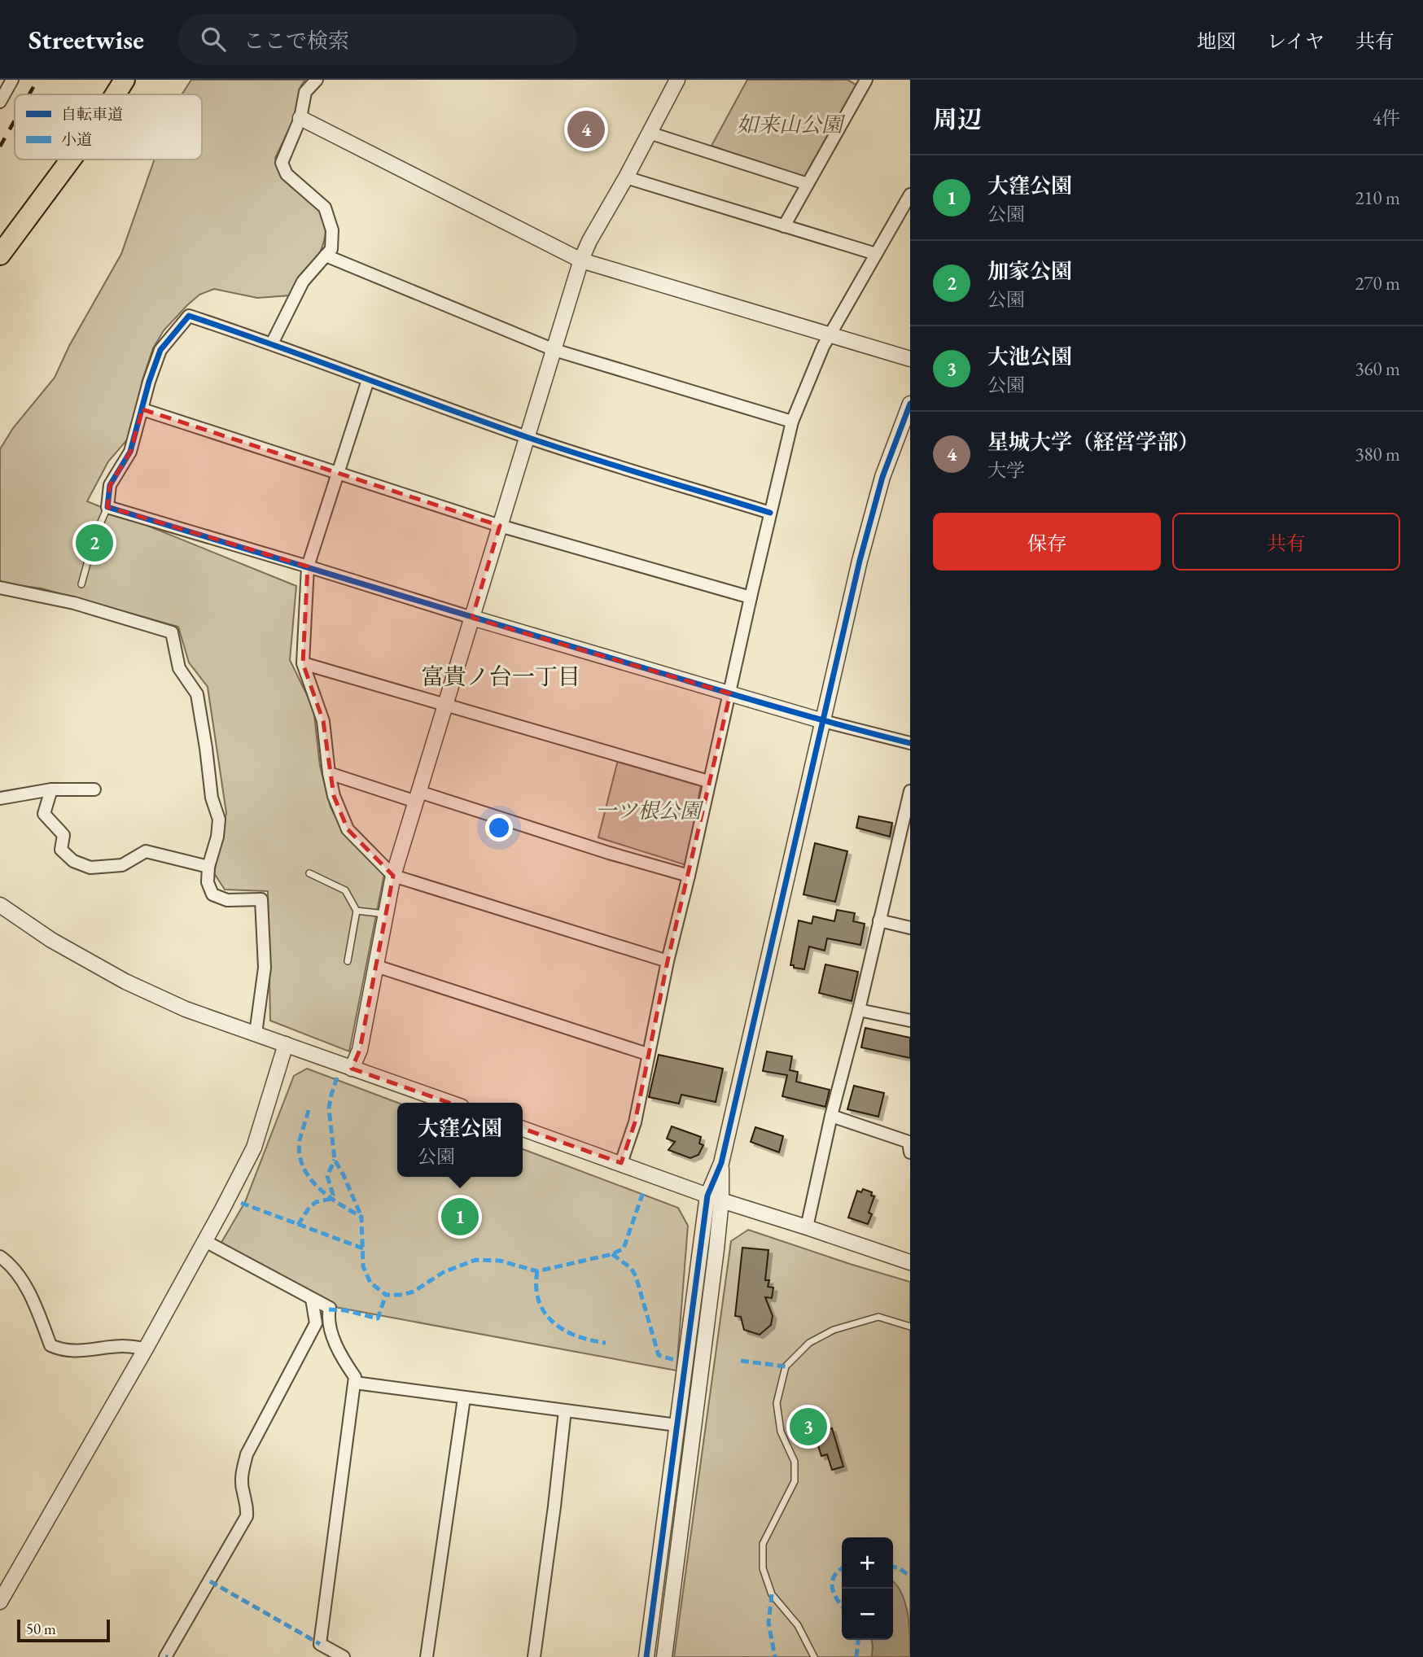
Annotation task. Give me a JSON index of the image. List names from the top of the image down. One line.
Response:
{"districts":["富貴ノ台一丁目"],"parks":["如来山公園","一ツ根公園"],"legend":["自転車道","小道"],"scale_bar":"50 m","page":{"header":"Streetwise","search":"ここで検索","nav":["地図","レイヤ","共有"],"heading":["周辺","4件"],"pins":["4","2","1","3"],"list":[{"mark":"1","name":"大窪公園","note":"公園","value":"210 m"},{"mark":"2","name":"加家公園","note":"公園","value":"270 m"},{"mark":"3","name":"大池公園","note":"公園","value":"360 m"},{"mark":"4","name":"星城大学（経営学部）","note":"大学","value":"380 m"}],"buttons":["保存","共有"],"popup":["大窪公園","公園"],"map_buttons":["+","−"],"scale":"50 m"}}
